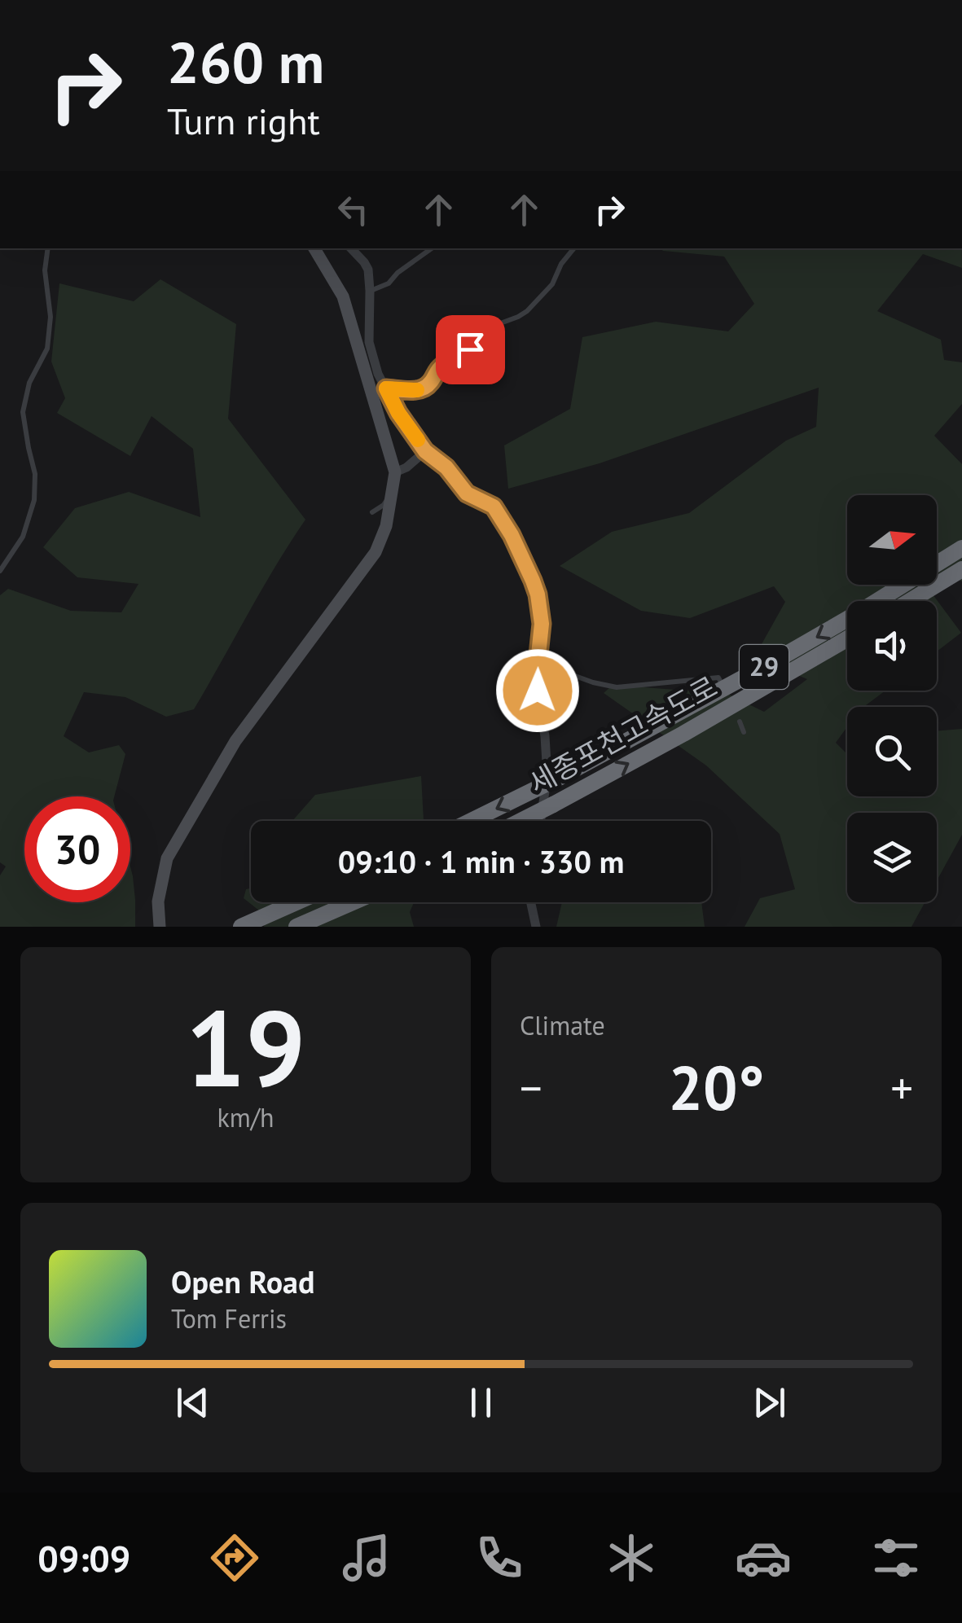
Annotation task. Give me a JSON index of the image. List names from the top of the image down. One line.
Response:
{"streets":{"highway":["29","세종포천고속도로"]},"north":"right","page":{"turn":["260 m","Turn right"],"limit":"30","trip":"09:10 · 1 min · 330 m","tile":[["19","km/h"],"Climate"],"heat":["−","20°","+"],"song":["Open Road","Tom Ferris"],"tabs":"09:09"}}
